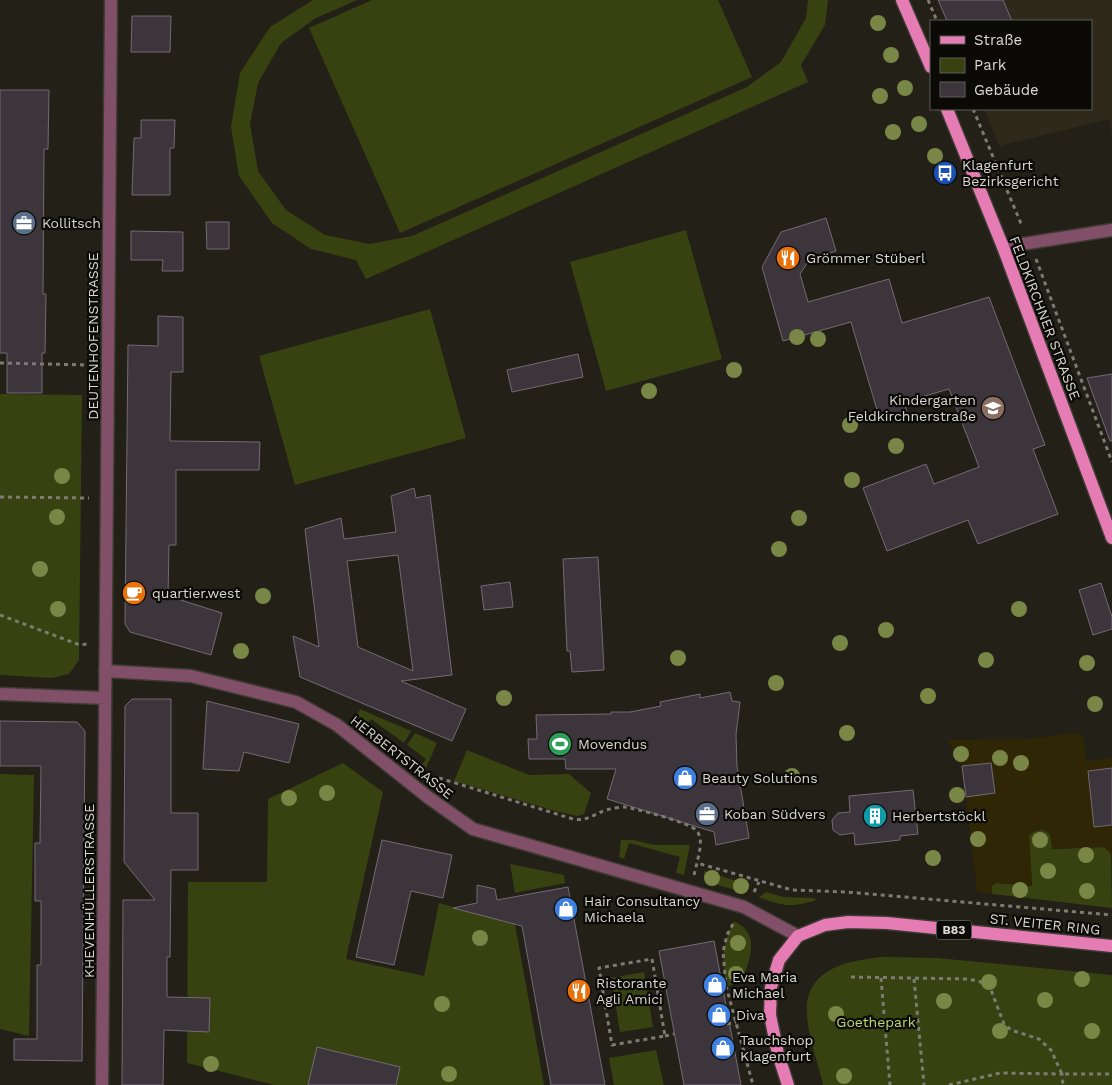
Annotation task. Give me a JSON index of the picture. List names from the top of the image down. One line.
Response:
{"streets":{"main road":["FELDKIRCHNER STRASSE","ST. VEITER RING","B83"],"street":["DEUTENHOFENSTRASSE","HERBERTSTRASSE","KHEVENHÜLLERSTRASSE"]},"crossings":[["DEUTENHOFENSTRASSE","HERBERTSTRASSE"],["HERBERTSTRASSE","ST. VEITER RING"],["HERBERTSTRASSE","B83"],["ST. VEITER RING","B83"]],"parks":["Goethepark"],"places":{"bus stop":["Klagenfurt Bezirksgericht"],"office":["Kollitsch","Koban Südvers"],"restaurant":["Grömmer Stüberl","Ristorante Agli Amici"],"school or university":["Kindergarten Feldkirchnerstraße"],"cafe":["quartier.west"],"sports":["Movendus"],"shop":["Beauty Solutions","Hair Consultancy Michaela","Eva Maria Michael","Diva","Tauchshop Klagenfurt"],"building":["Herbertstöckl"]},"legend":["Straße","Park","Gebäude"]}
